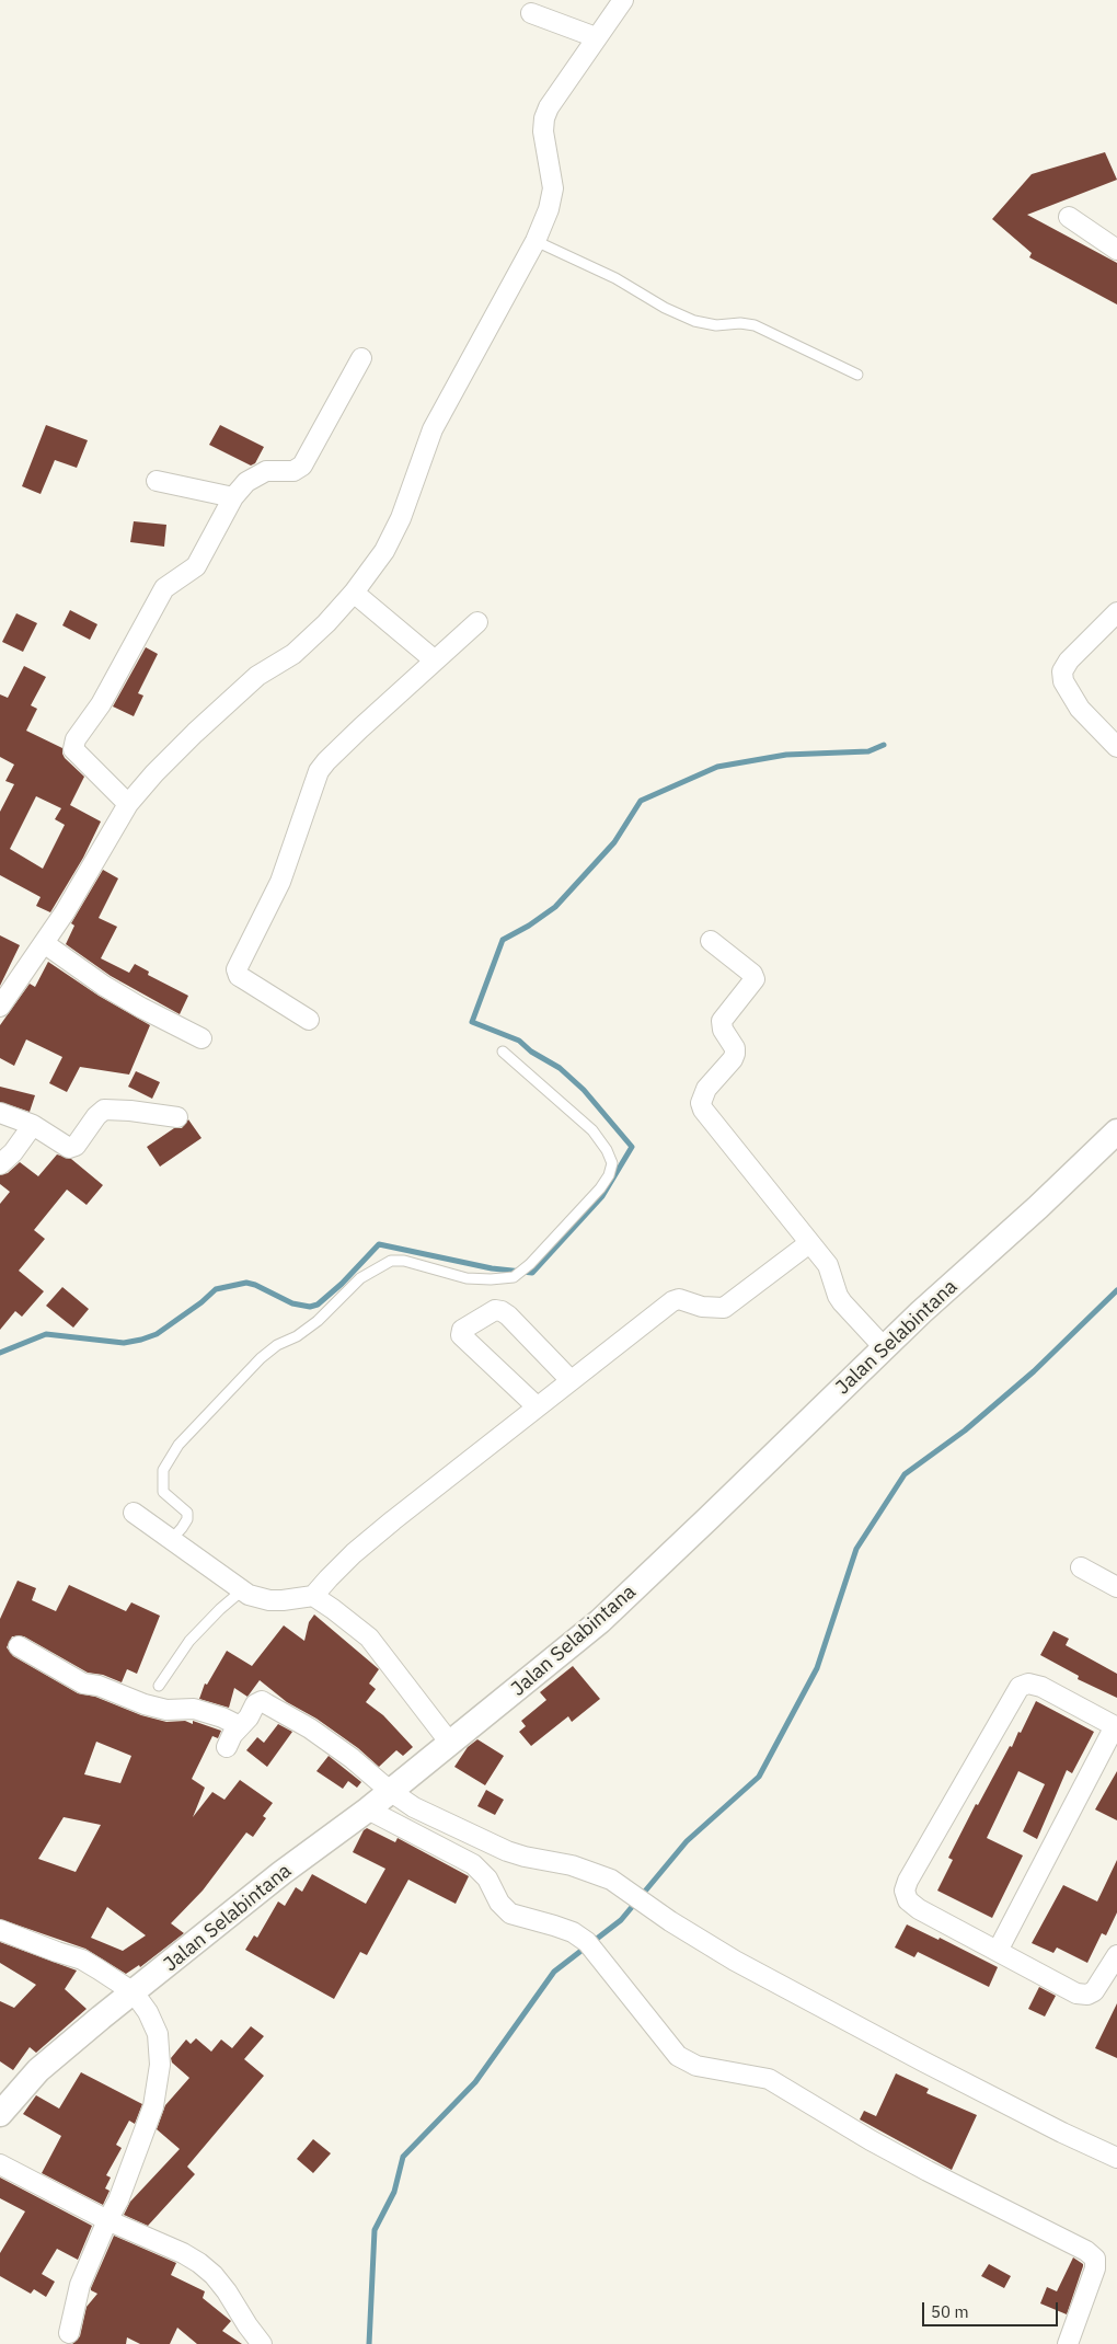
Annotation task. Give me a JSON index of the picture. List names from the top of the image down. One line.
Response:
{"streets":{"street":["Jalan Selabintana"]},"scale_bar":"50 m"}
